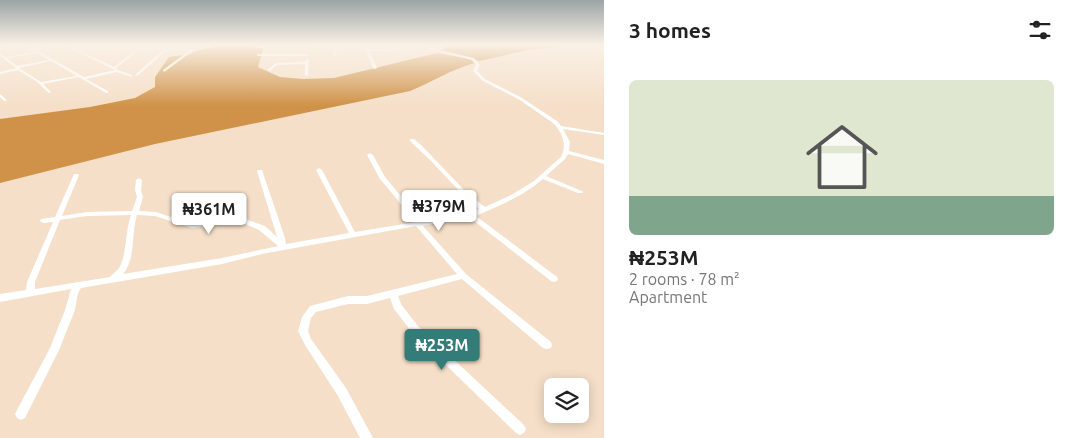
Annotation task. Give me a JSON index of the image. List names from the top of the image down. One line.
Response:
{"page":{"heading":"3 homes","list":[{"name":"₦253M","note":"2 rooms · 78 m² · Apartment"}],"price":["₦379M","₦361M","₦253M"]}}
